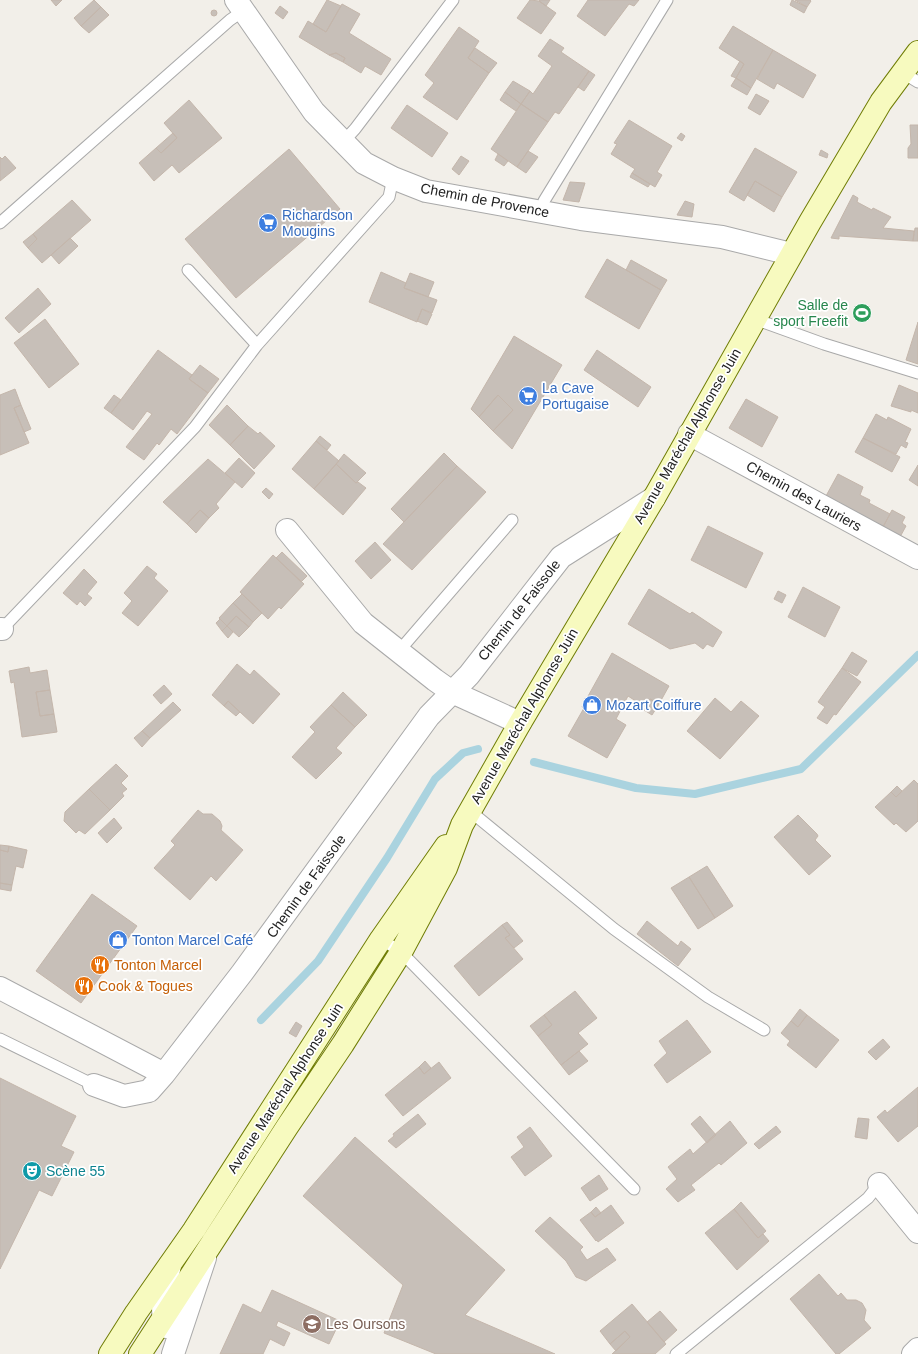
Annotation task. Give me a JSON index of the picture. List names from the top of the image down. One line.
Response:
{"streets":{"main road":["Avenue Maréchal Alphonse Juin"],"street":["Chemin de Provence","Chemin des Lauriers","Chemin de Faissole"]},"crossings":[["Chemin de Provence","Avenue Maréchal Alphonse Juin"],["Avenue Maréchal Alphonse Juin","Chemin des Lauriers"],["Avenue Maréchal Alphonse Juin","Chemin de Faissole"]],"places":{"supermarket":["Richardson Mougins","La Cave Portugaise"],"sports":["Salle de sport Freefit"],"shop":["Mozart Coiffure","Tonton Marcel Café"],"restaurant":["Tonton Marcel","Cook & Togues"],"theatre":["Scène 55"],"school or university":["Les Oursons"]}}
